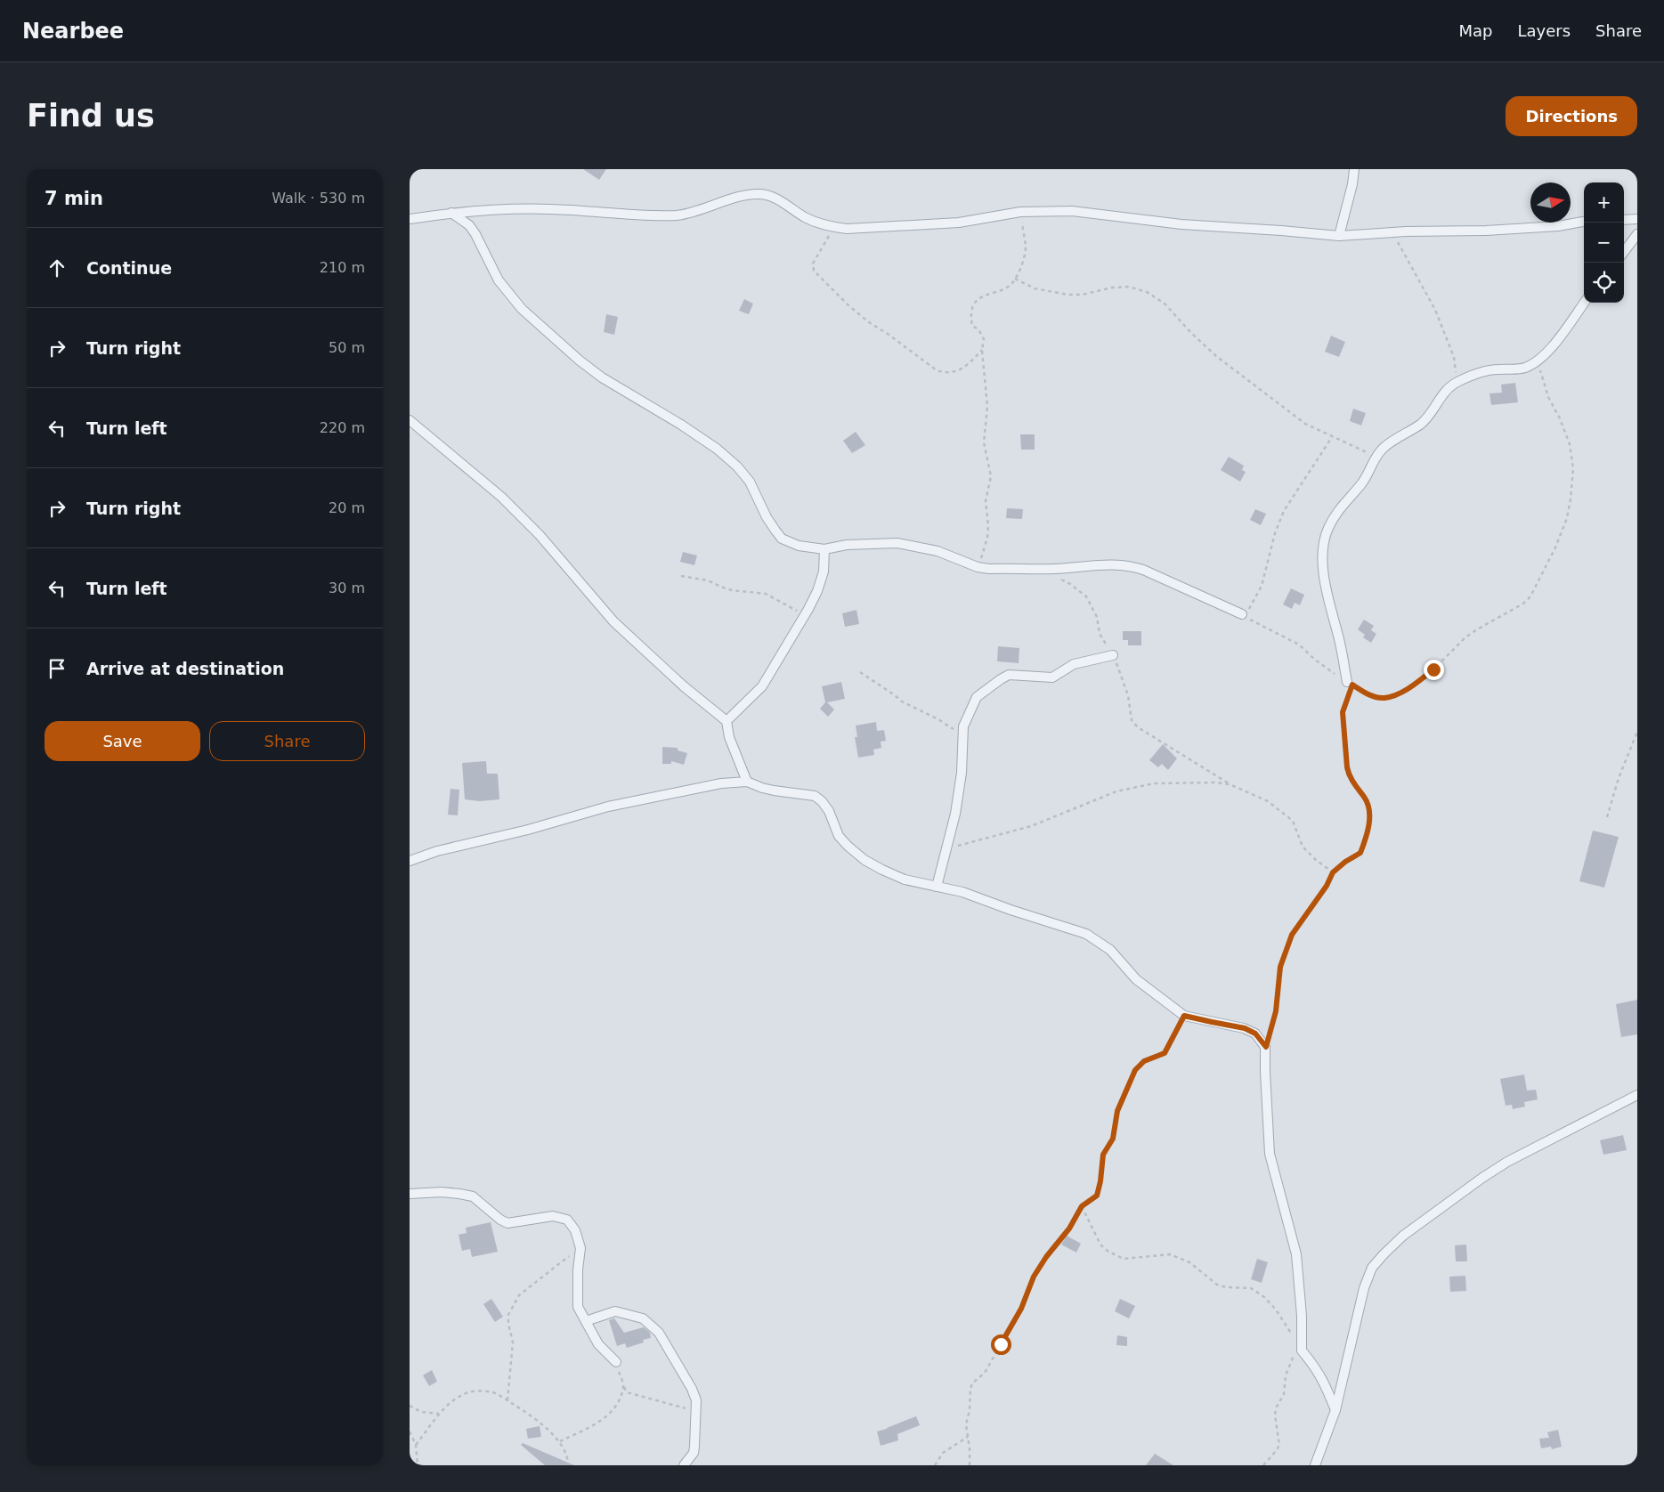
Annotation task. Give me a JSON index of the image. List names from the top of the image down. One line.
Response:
{"north":"right","page":{"header":"Nearbee","nav":["Map","Layers","Share"],"buttons":["Directions",["Save","Share"]],"title":"Find us","heading":["7 min","Walk · 530 m"],"map_buttons":["+","−"],"list":[["Continue","210 m"],["Turn right","50 m"],["Turn left","220 m"],["Turn right","20 m"],["Turn left","30 m"],"Arrive at destination"]}}
